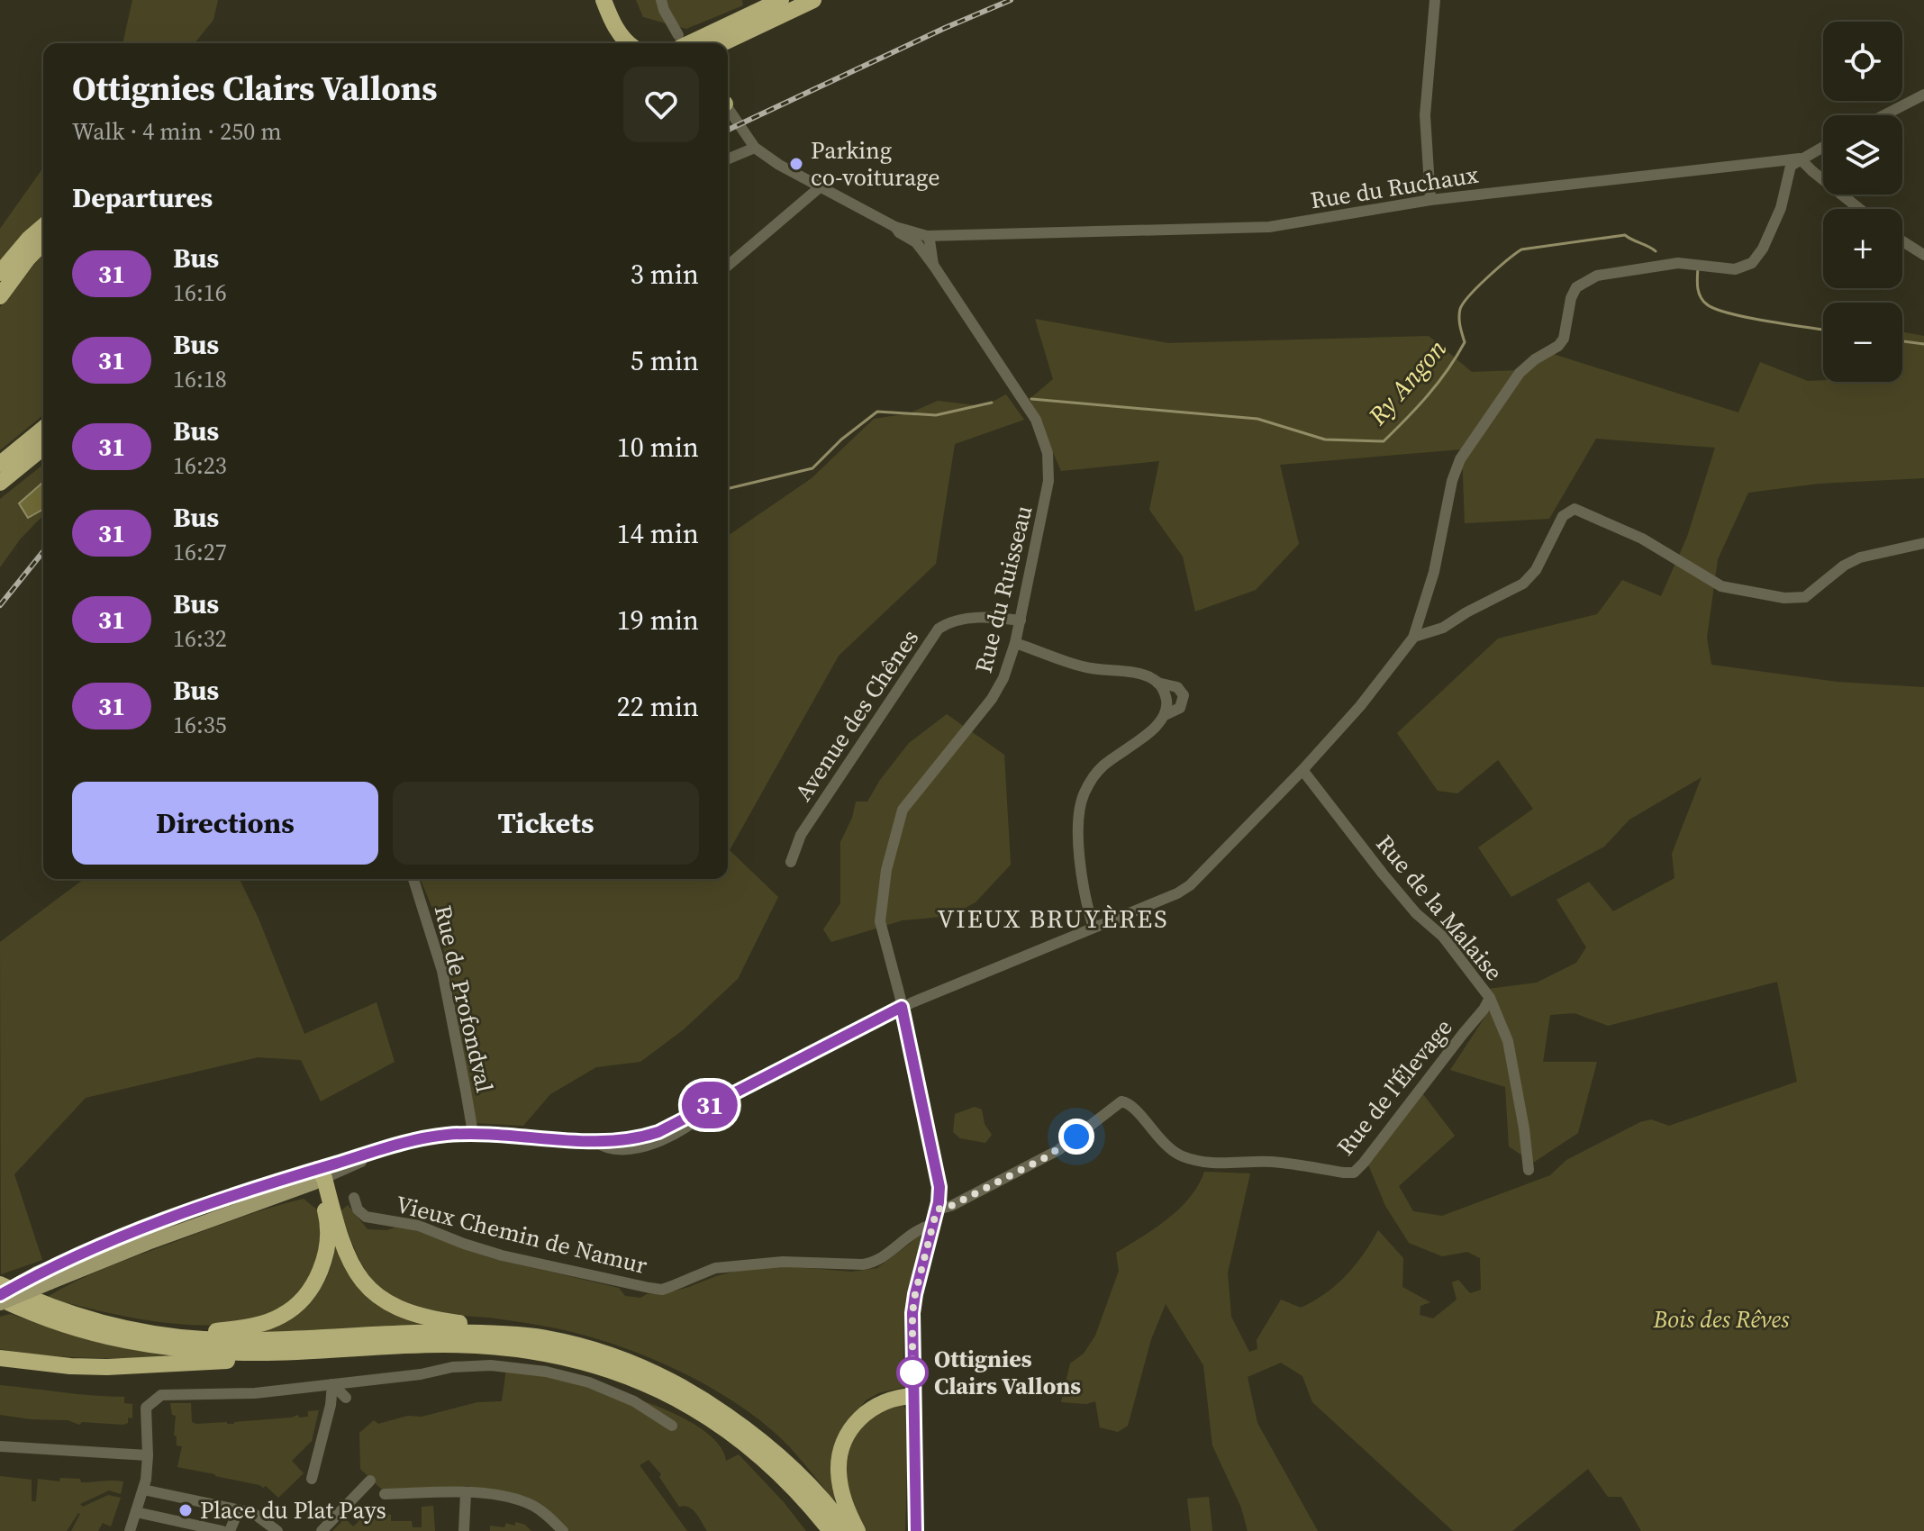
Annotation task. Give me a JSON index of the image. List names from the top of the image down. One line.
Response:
{"streets":{"street":["Rue du Ruchaux","Rue du Ruisseau","Avenue des Chênes","Rue de la Malaise","Rue de Profondval","Rue de l'Élevage","Vieux Chemin de Namur"]},"crossings":[["Rue du Ruchaux","Rue du Ruisseau"],["Rue du Ruisseau","Avenue des Chênes"],["Rue du Ruisseau","Rue de l'Élevage"],["Rue du Ruisseau","Vieux Chemin de Namur"],["Rue de la Malaise","Rue de l'Élevage"]],"districts":["VIEUX BRUYÈRES"],"water":["Ry Angon"],"parks":["Bois des Rêves"],"places":["Parking co-voiturage","Ottignies Clairs Vallons","Place du Plat Pays"],"lines":["bus line 31"],"page":{"on_map":"31","map_buttons":["+","−"],"heading":[["Ottignies Clairs Vallons","Walk · 4 min · 250 m"],"Departures"],"list":[{"mark":"31","name":"Bus","note":"16:16","value":"3 min"},{"mark":"31","name":"Bus","note":"16:18","value":"5 min"},{"mark":"31","name":"Bus","note":"16:23","value":"10 min"},{"mark":"31","name":"Bus","note":"16:27","value":"14 min"},{"mark":"31","name":"Bus","note":"16:32","value":"19 min"},{"mark":"31","name":"Bus","note":"16:35","value":"22 min"}],"buttons":["Directions","Tickets"]}}
